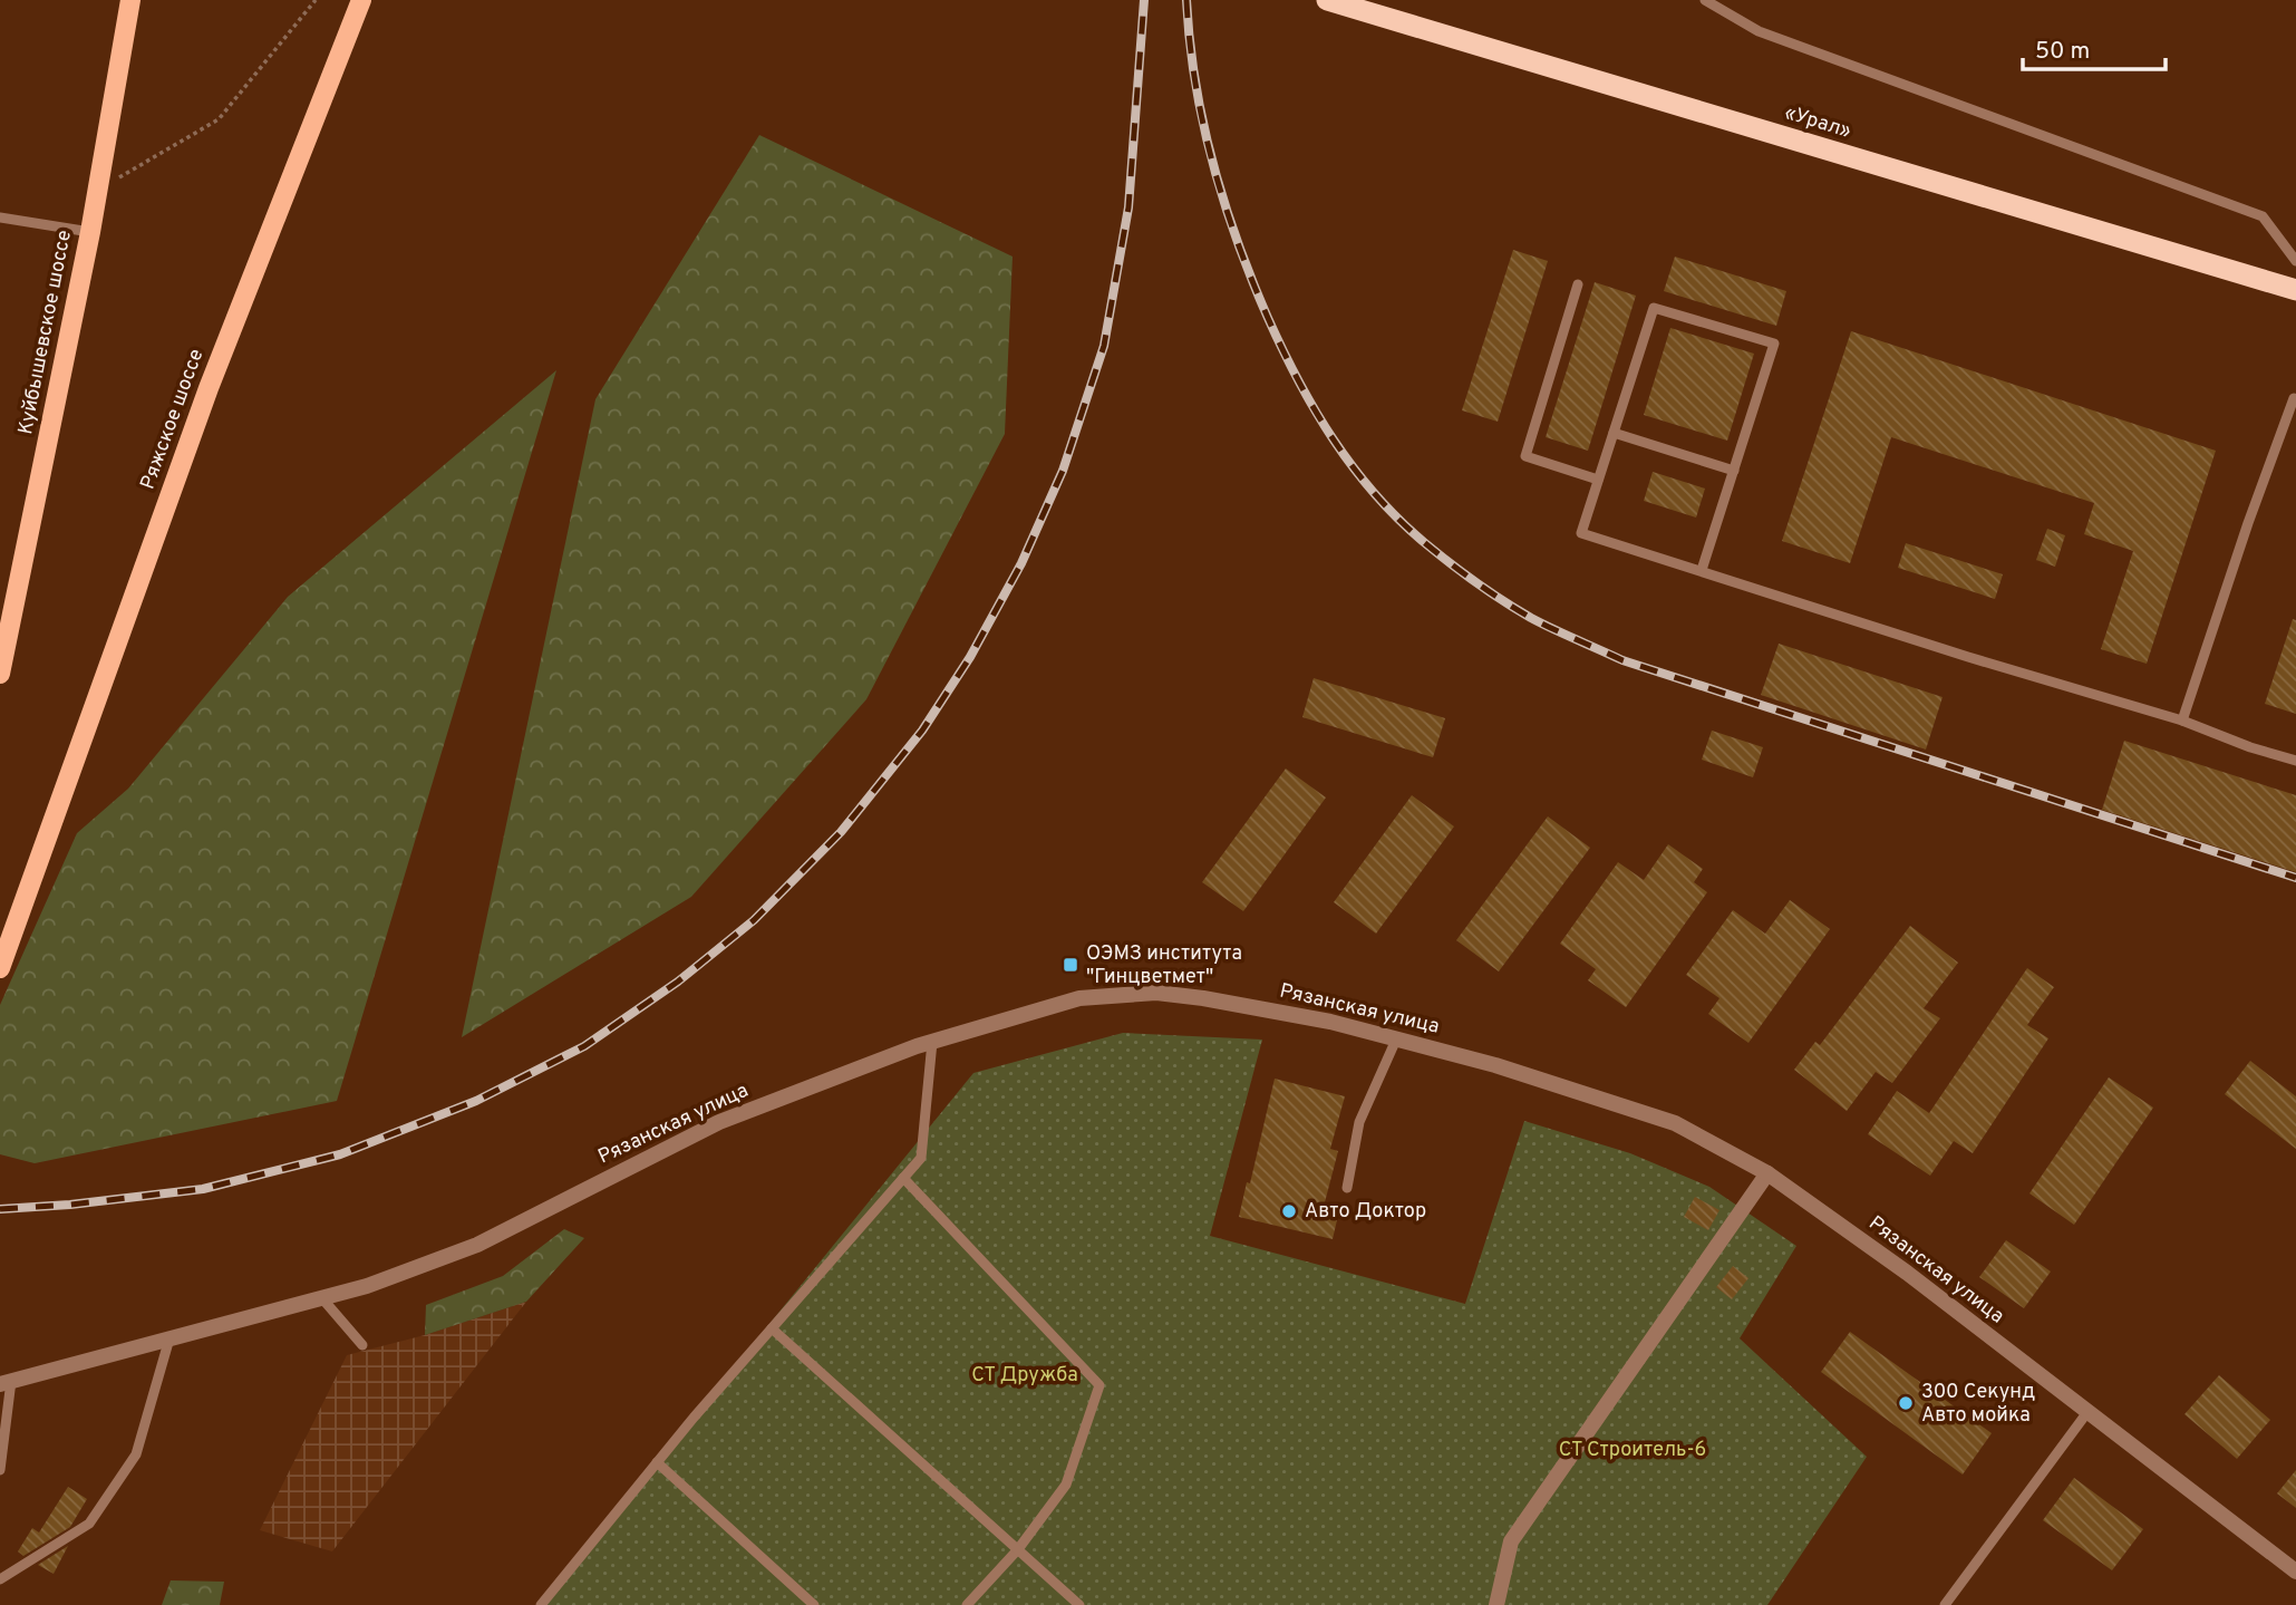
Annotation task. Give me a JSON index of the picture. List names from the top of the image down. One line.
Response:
{"streets":{"highway":["«Урал»"],"main road":["Куйбышевское шоссе","Ряжское шоссе"],"street":["Рязанская улица"]},"parks":["СТ Дружба","СТ Строитель-6"],"places":{"transit":["ОЭМЗ института \"Гинцветмет\""],"other":["Авто Доктор","300 Секунд Авто мойка"]},"scale_bar":"50 m"}
